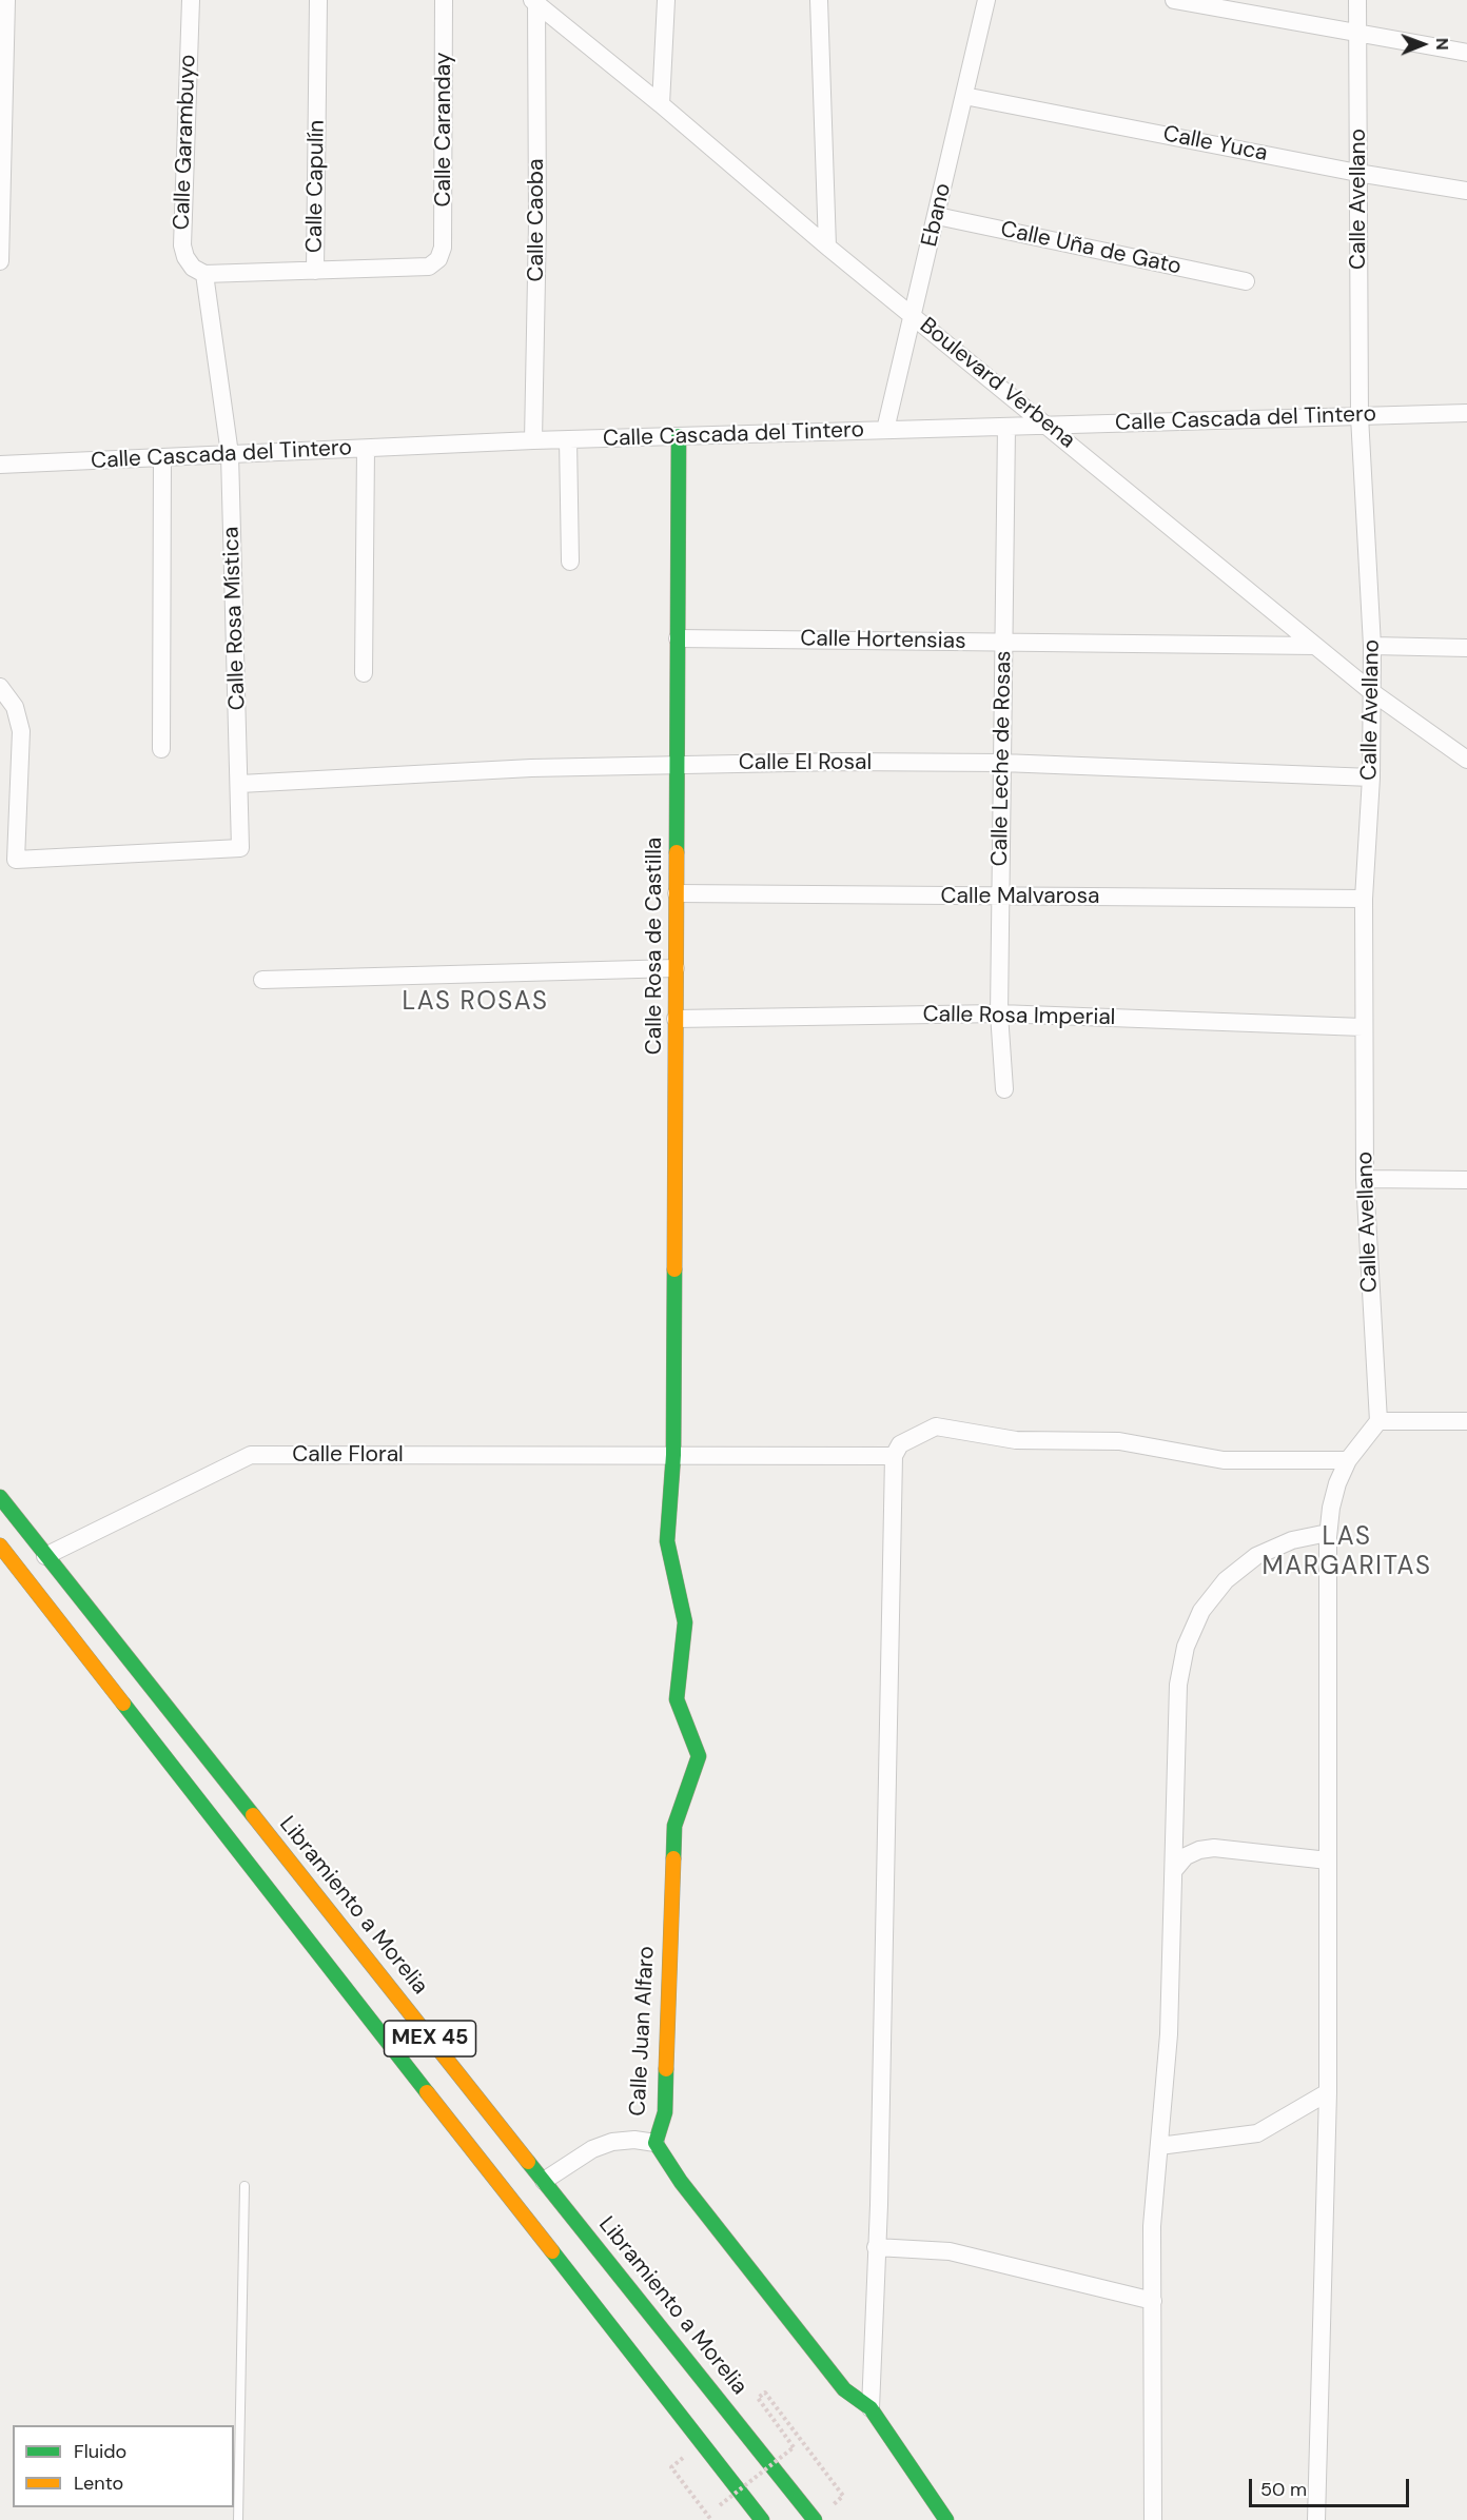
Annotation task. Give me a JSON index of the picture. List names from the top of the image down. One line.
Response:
{"streets":{"main road":["Calle Rosa de Castilla","Libramiento a Morelia","Calle Juan Alfaro","MEX 45"],"street":["Calle Caranday","Calle Garambuyo","Calle Yuca","Calle Capulín","Calle Avellano","Ebano","Calle Caoba","Calle Uña de Gato","Boulevard Verbena","Calle Cascada del Tintero","Calle Rosa Mística","Calle Hortensias","Calle Leche de Rosas","Calle El Rosal","Calle Malvarosa","Calle Rosa Imperial","Calle Floral"]},"crossings":[["Calle Caranday","Calle Capulín"],["Calle Garambuyo","Calle Capulín"],["Calle Yuca","Calle Avellano"],["Calle Yuca","Ebano"],["Calle Avellano","Boulevard Verbena"],["Calle Avellano","Calle Cascada del Tintero"],["Calle Avellano","Calle El Rosal"],["Calle Avellano","Calle Malvarosa"],["Calle Avellano","Calle Rosa Imperial"],["Ebano","Calle Uña de Gato"],["Ebano","Boulevard Verbena"],["Ebano","Calle Cascada del Tintero"],["Calle Caoba","Boulevard Verbena"],["Calle Caoba","Calle Cascada del Tintero"],["Boulevard Verbena","Calle Cascada del Tintero"],["Boulevard Verbena","Calle Hortensias"],["Calle Cascada del Tintero","Calle Rosa Mística"],["Calle Cascada del Tintero","Calle Leche de Rosas"],["Calle Cascada del Tintero","Calle Rosa de Castilla"],["Calle Rosa Mística","Calle El Rosal"],["Calle Hortensias","Calle Leche de Rosas"],["Calle Hortensias","Calle Rosa de Castilla"],["Calle Leche de Rosas","Calle El Rosal"],["Calle Leche de Rosas","Calle Malvarosa"],["Calle Leche de Rosas","Calle Rosa Imperial"],["Calle El Rosal","Calle Rosa de Castilla"],["Calle Malvarosa","Calle Rosa de Castilla"],["Calle Rosa de Castilla","Calle Rosa Imperial"],["Calle Rosa de Castilla","Calle Floral"],["Calle Rosa de Castilla","Calle Juan Alfaro"],["Calle Floral","Libramiento a Morelia"],["Calle Floral","Calle Juan Alfaro"]],"districts":["LAS ROSAS","LAS MARGARITAS"],"legend":["Fluido","Lento"],"scale_bar":"50 m","north":"right"}
